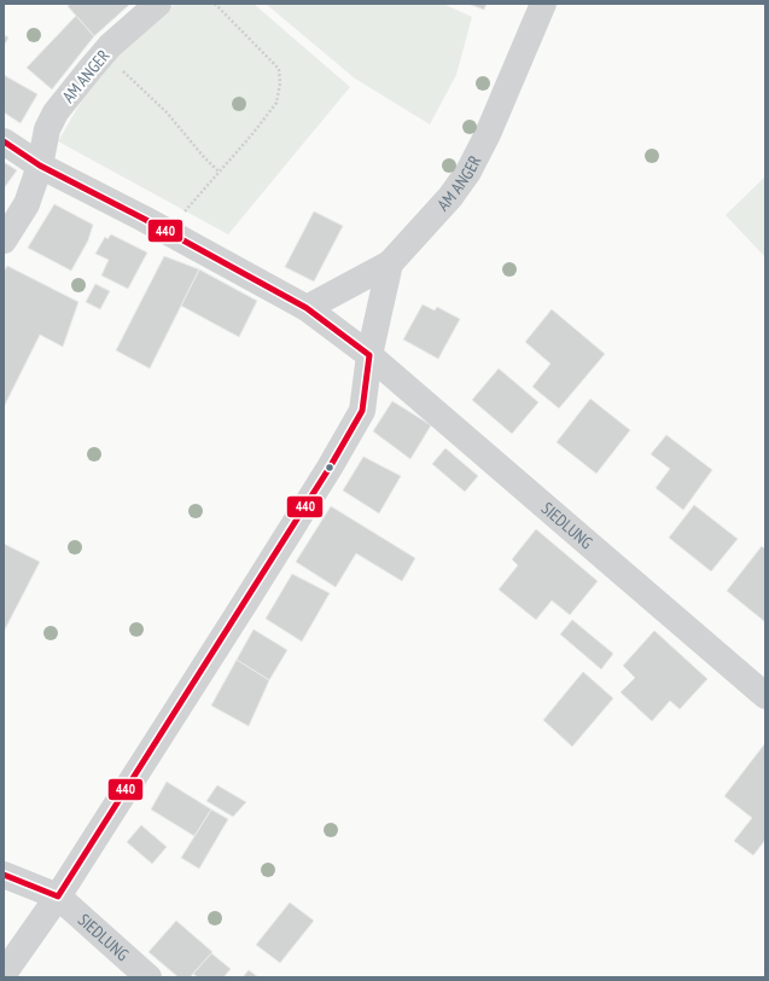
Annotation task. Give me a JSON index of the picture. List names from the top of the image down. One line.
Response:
{"streets":{"street":["AM ANGER","SIEDLUNG"]},"crossings":[["AM ANGER","SIEDLUNG"]],"lines":["transit line 440"]}
